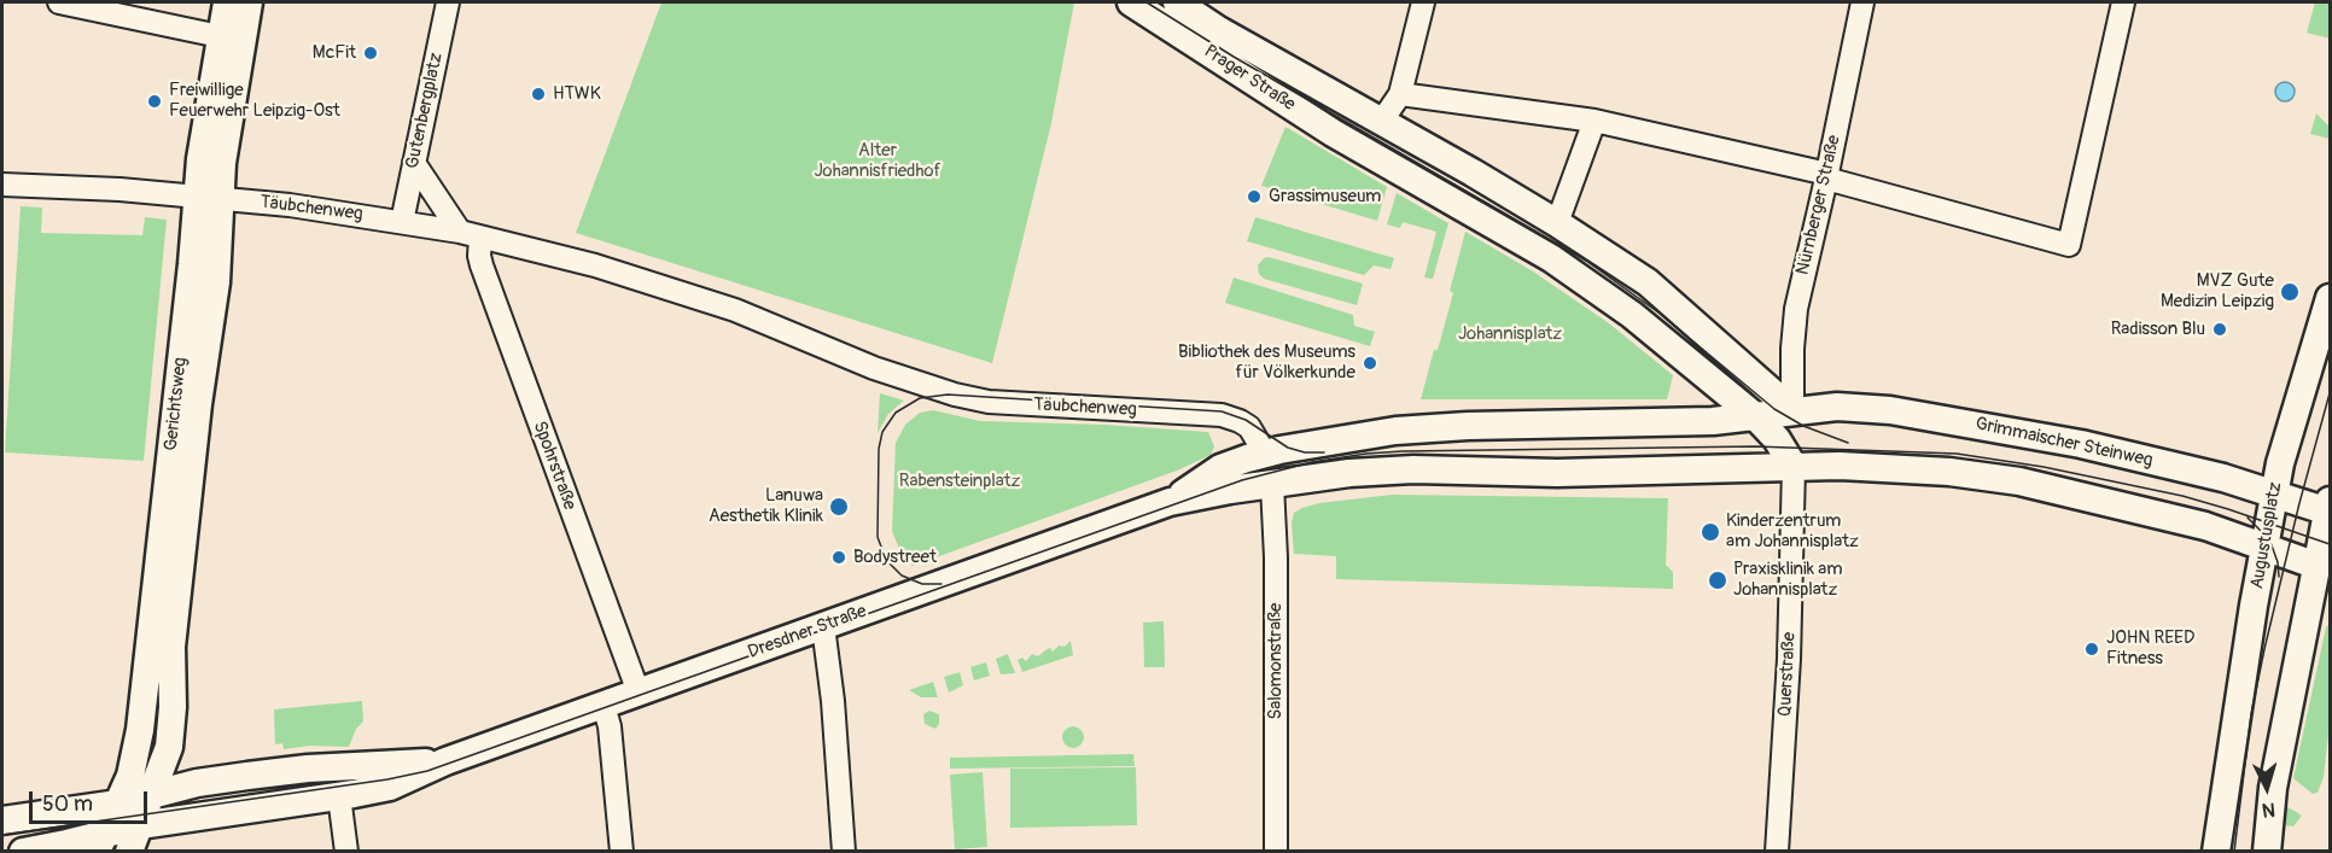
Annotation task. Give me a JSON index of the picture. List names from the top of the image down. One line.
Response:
{"streets":{"main road":["Prager Straße","Gerichtsweg","Grimmaischer Steinweg","Augustusplatz","Dresdner Straße","Querstraße"],"street":["Gutenbergplatz","Nürnberger Straße","Täubchenweg","Spohrstraße","Salomonstraße"]},"crossings":[["Gutenbergplatz","Täubchenweg"],["Nürnberger Straße","Grimmaischer Steinweg"],["Nürnberger Straße","Querstraße"],["Täubchenweg","Gerichtsweg"],["Täubchenweg","Spohrstraße"],["Täubchenweg","Dresdner Straße"],["Täubchenweg","Salomonstraße"],["Gerichtsweg","Dresdner Straße"],["Grimmaischer Steinweg","Augustusplatz"],["Grimmaischer Steinweg","Querstraße"],["Spohrstraße","Dresdner Straße"],["Dresdner Straße","Salomonstraße"]],"parks":["Alter Johannisfriedhof","Johannisplatz","Rabensteinplatz"],"places":["McFit","HTWK","Freiwillige Feuerwehr Leipzig-Ost","Grassimuseum","MVZ Gute Medizin Leipzig","Radisson Blu","Bibliothek des Museums für Völkerkunde","Lanuwa Aesthetik Klinik","Kinderzentrum am Johannisplatz","Bodystreet","Praxisklinik am Johannisplatz","JOHN REED Fitness"],"scale_bar":"50 m","north":"bottom"}
